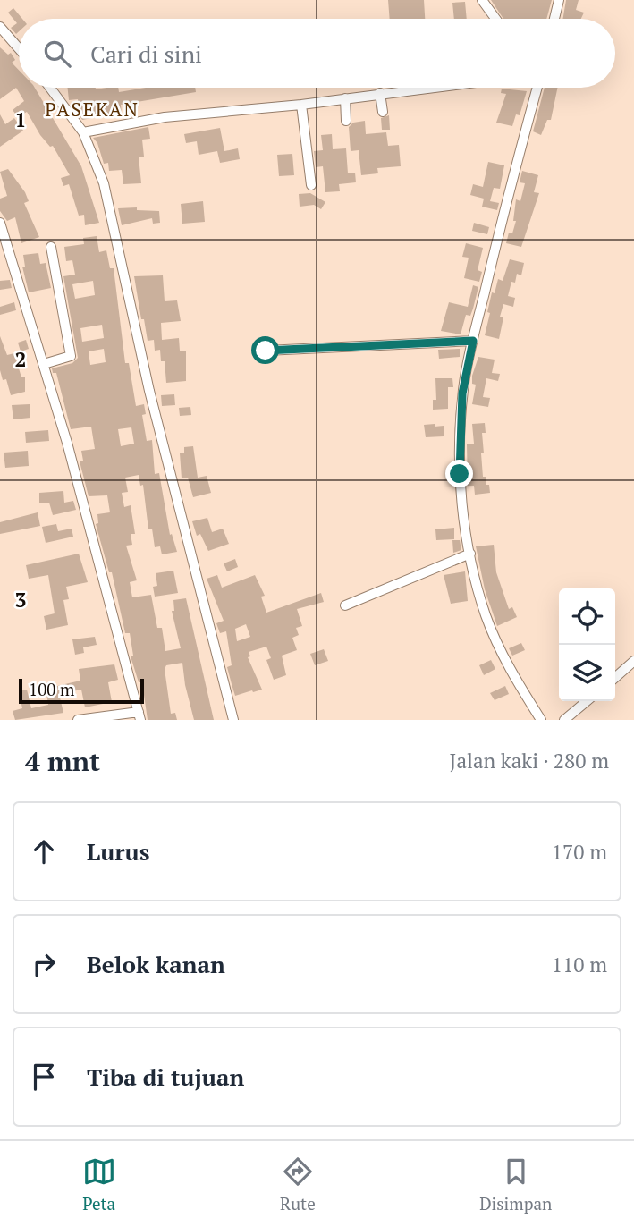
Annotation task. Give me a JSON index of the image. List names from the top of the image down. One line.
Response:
{"districts":["PASEKAN"],"scale_bar":"100 m","page":{"search":"Cari di sini","scale":"100 m","heading":["4 mnt","Jalan kaki · 280 m"],"list":[["Lurus","170 m"],["Belok kanan","110 m"],"Tiba di tujuan"],"nav":["Peta","Rute","Disimpan"]},"grid":{"rows":["1","2","3"]}}
